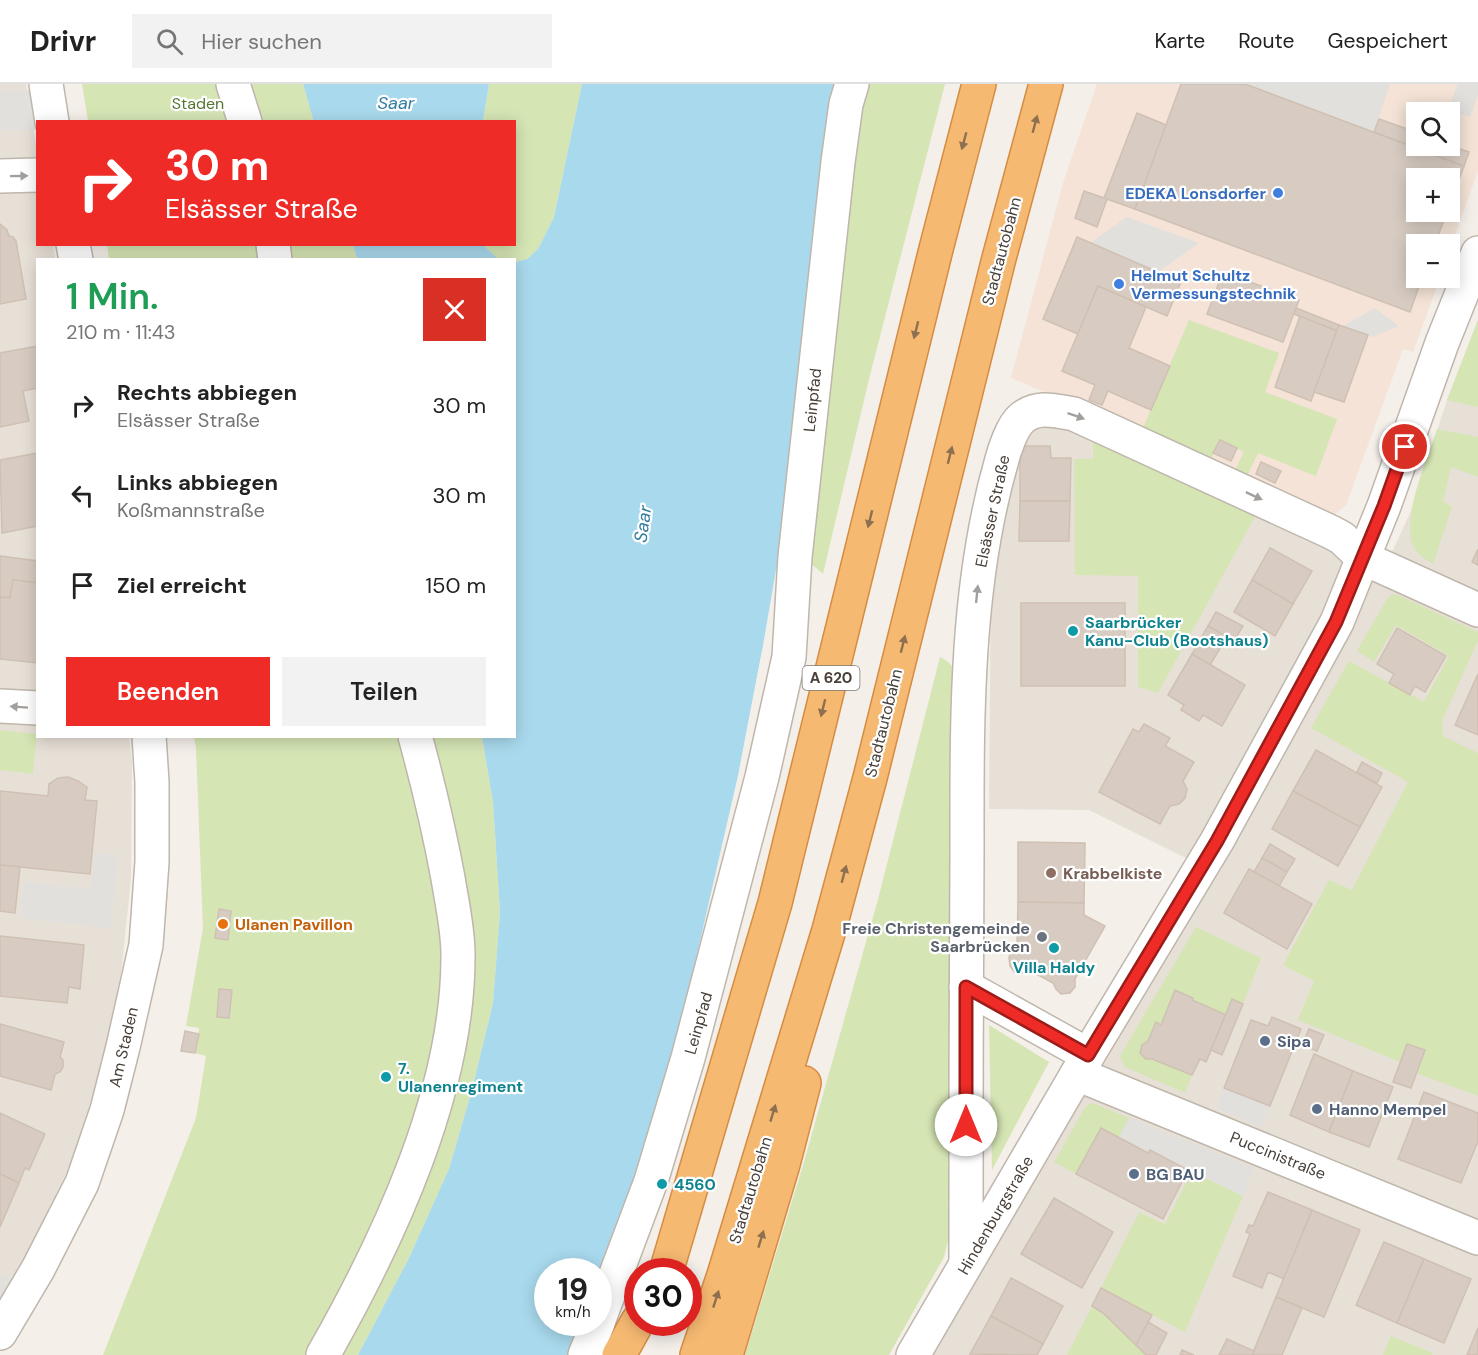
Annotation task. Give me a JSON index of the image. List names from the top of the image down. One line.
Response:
{"streets":{"highway":["Stadtautobahn","A 620"],"street":["Leinpfad","Elsässer Straße","Am Staden","Puccinistraße","Hindenburgstraße"]},"crossings":[["Elsässer Straße","Hindenburgstraße"],["Puccinistraße","Hindenburgstraße"]],"water":["Saar"],"parks":["Staden"],"places":["EDEKA Lonsdorfer","Helmut Schultz Vermessungstechnik","Saarbrücker Kanu-Club (Bootshaus)","Krabbelkiste","Ulanen Pavillon","Freie Christengemeinde Saarbrücken","Villa Haldy","Sipa","7. Ulanenregiment","Hanno Mempel","BG BAU","4560"],"page":{"header":"Drivr","search":"Hier suchen","nav":["Karte","Route","Gespeichert"],"map_buttons":["+","−"],"turn":["30 m","Elsässer Straße"],"heading":["1 Min.","210 m · 11:43"],"list":[{"name":"Rechts abbiegen","note":"Elsässer Straße","value":"30 m"},{"name":"Links abbiegen","note":"Koßmannstraße","value":"30 m"},{"name":"Ziel erreicht","value":"150 m"}],"buttons":["Beenden","Teilen"],"speed":"19 km/h","limit":"30"}}
